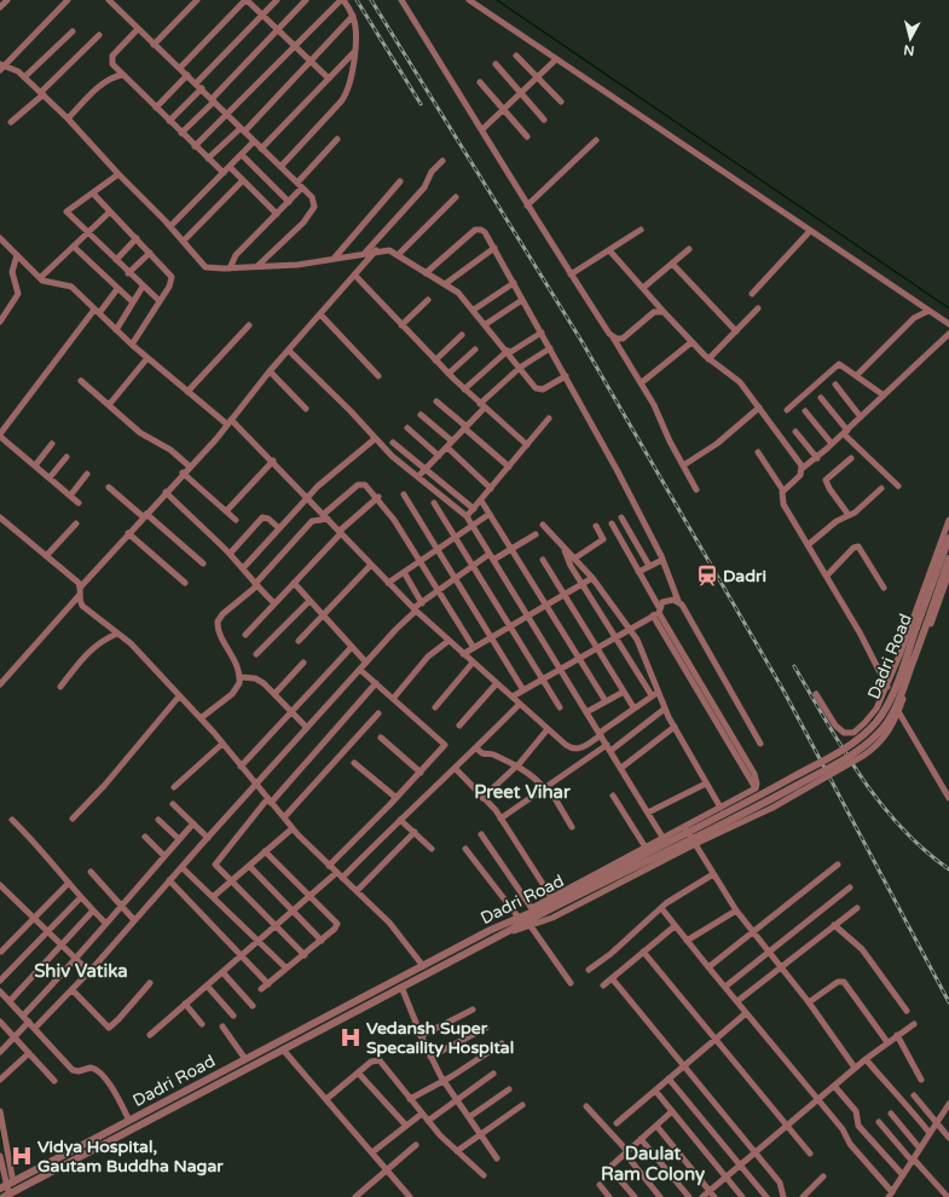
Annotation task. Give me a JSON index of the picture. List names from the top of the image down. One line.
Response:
{"streets":{"street":["Dadri Road"]},"districts":["Preet Vihar","Shiv Vatika","Daulat Ram Colony"],"places":{"station":["Dadri"],"hospital":["Vedansh Super Specaility Hospital","Vidya Hospital, Gautam Buddha Nagar"]},"north":"bottom"}
